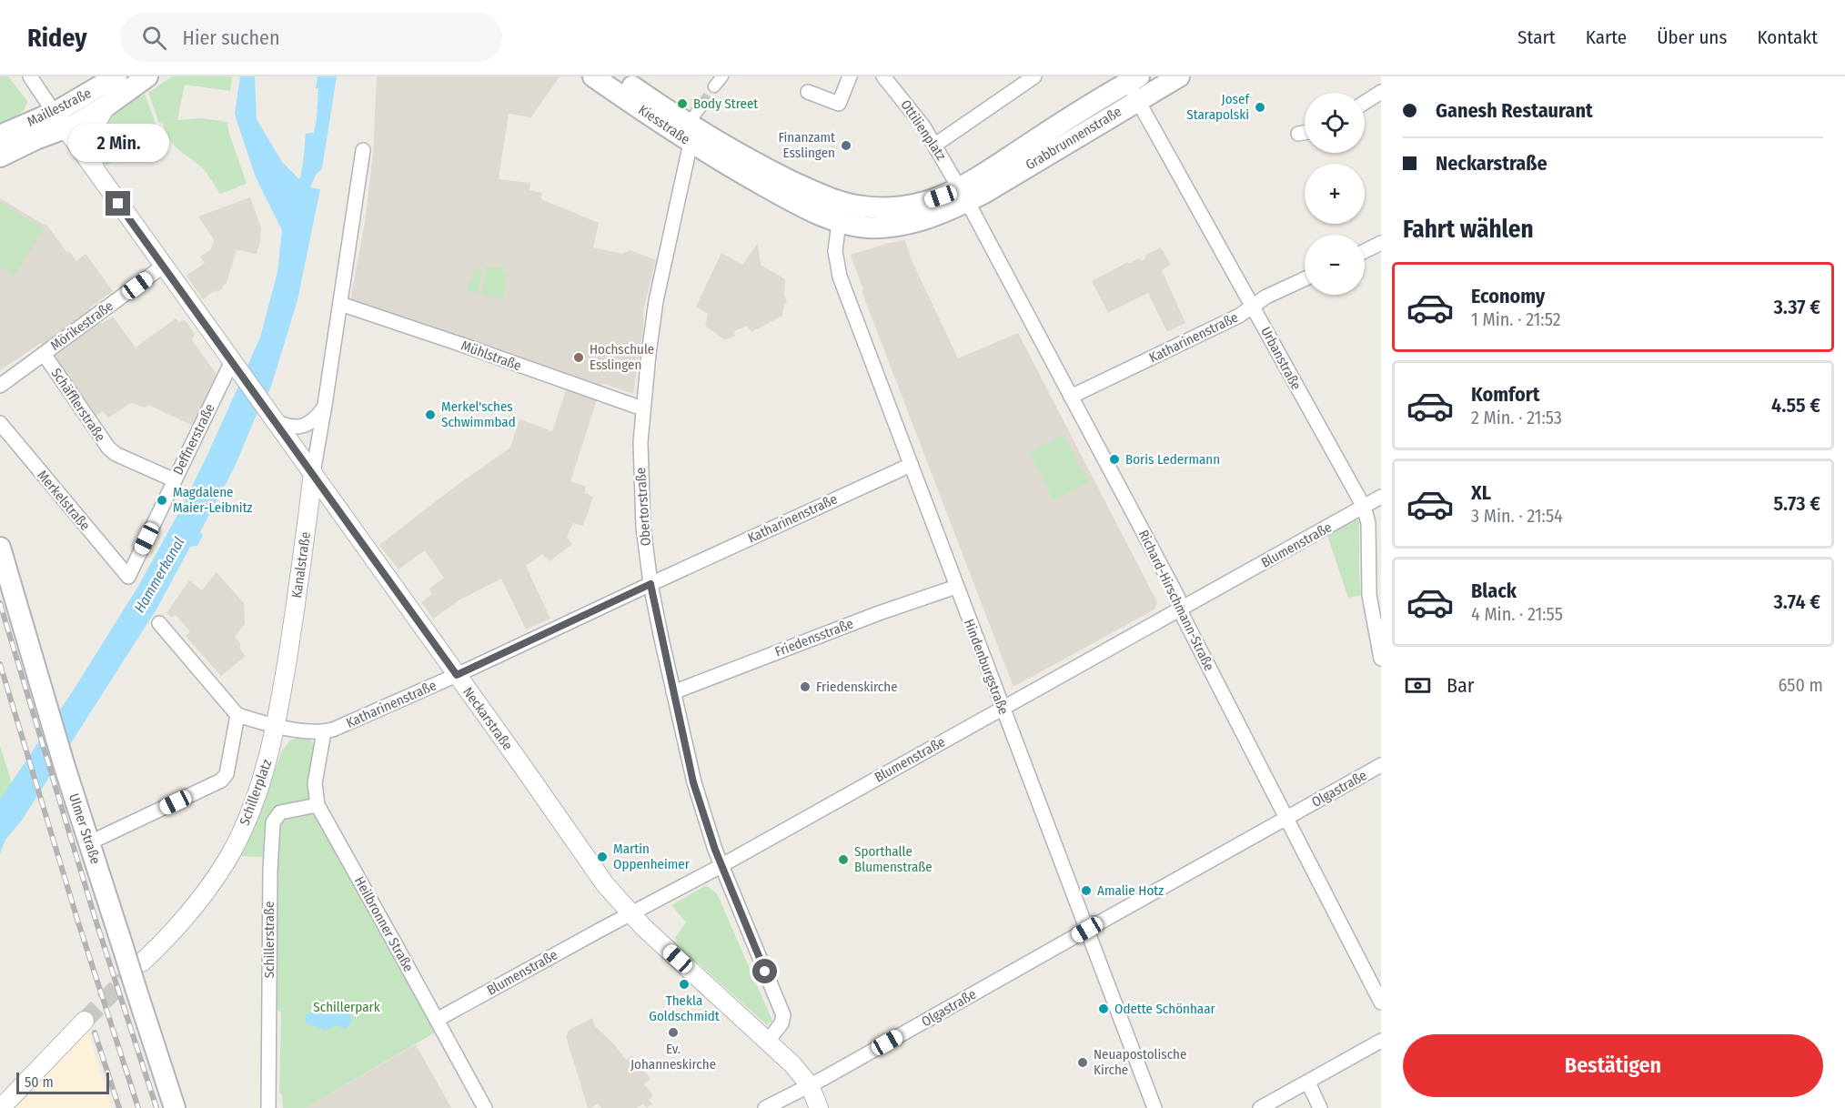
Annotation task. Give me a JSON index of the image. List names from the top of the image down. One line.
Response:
{"streets":{"main road":["Maillestraße","Kiesstraße","Grabbrunnenstraße","Ulmer Straße"],"street":["Ottilienplatz","Mörikestraße","Katharinenstraße","Mühlstraße","Urbanstraße","Schäfflerstraße","Deffnerstraße","Merkelstraße","Obertorstraße","Blumenstraße","Kanalstraße","Richard-Hirschmann-Straße","Friedensstraße","Hindenburgstraße","Neckarstraße","Olgastraße","Schillerplatz","Heilbronner Straße","Schillerstraße"]},"crossings":[["Maillestraße","Neckarstraße"],["Kiesstraße","Ottilienplatz"],["Kiesstraße","Grabbrunnenstraße"],["Kiesstraße","Obertorstraße"],["Kiesstraße","Richard-Hirschmann-Straße"],["Kiesstraße","Hindenburgstraße"],["Ottilienplatz","Grabbrunnenstraße"],["Ottilienplatz","Richard-Hirschmann-Straße"],["Grabbrunnenstraße","Urbanstraße"],["Grabbrunnenstraße","Richard-Hirschmann-Straße"],["Mörikestraße","Schäfflerstraße"],["Mörikestraße","Neckarstraße"],["Katharinenstraße","Urbanstraße"],["Katharinenstraße","Obertorstraße"],["Katharinenstraße","Kanalstraße"],["Katharinenstraße","Richard-Hirschmann-Straße"],["Katharinenstraße","Hindenburgstraße"],["Katharinenstraße","Neckarstraße"],["Katharinenstraße","Schillerplatz"],["Katharinenstraße","Heilbronner Straße"],["Mühlstraße","Obertorstraße"],["Mühlstraße","Kanalstraße"],["Urbanstraße","Blumenstraße"],["Schäfflerstraße","Deffnerstraße"],["Deffnerstraße","Merkelstraße"],["Deffnerstraße","Neckarstraße"],["Obertorstraße","Blumenstraße"],["Obertorstraße","Friedensstraße"],["Obertorstraße","Neckarstraße"],["Blumenstraße","Richard-Hirschmann-Straße"],["Blumenstraße","Hindenburgstraße"],["Blumenstraße","Neckarstraße"],["Blumenstraße","Heilbronner Straße"],["Kanalstraße","Neckarstraße"],["Kanalstraße","Schillerplatz"],["Richard-Hirschmann-Straße","Olgastraße"],["Friedensstraße","Hindenburgstraße"],["Hindenburgstraße","Olgastraße"],["Neckarstraße","Olgastraße"],["Heilbronner Straße","Schillerstraße"]],"water":["Hammerkanal"],"parks":["Schillerpark"],"places":["Body Street","Josef Starapolski","Finanzamt Esslingen","Hochschule Esslingen","Merkel'sches Schwimmbad","Boris Ledermann","Magdalene Maier-Leibnitz","Friedenskirche","Martin Oppenheimer","Sporthalle Blumenstraße","Amalie Hotz","Thekla Goldschmidt","Odette Schönhaar","Ev. Johanneskirche","Neuapostolische Kirche"],"scale_bar":"50 m","page":{"header":"Ridey","search":"Hier suchen","nav":["Start","Karte","Über uns","Kontakt"],"banner":["Ganesh Restaurant","Neckarstraße"],"map_buttons":["+","−"],"bubble":"2 Min.","heading":"Fahrt wählen","list":[{"name":"Economy","note":"1 Min. · 21:52","value":"3.37 €"},{"name":"Komfort","note":"2 Min. · 21:53","value":"4.55 €"},{"name":"XL","note":"3 Min. · 21:54","value":"5.73 €"},{"name":"Black","note":"4 Min. · 21:55","value":"3.74 €"}],"pay":["Bar","650 m"],"buttons":"Bestätigen","scale":"50 m"}}
